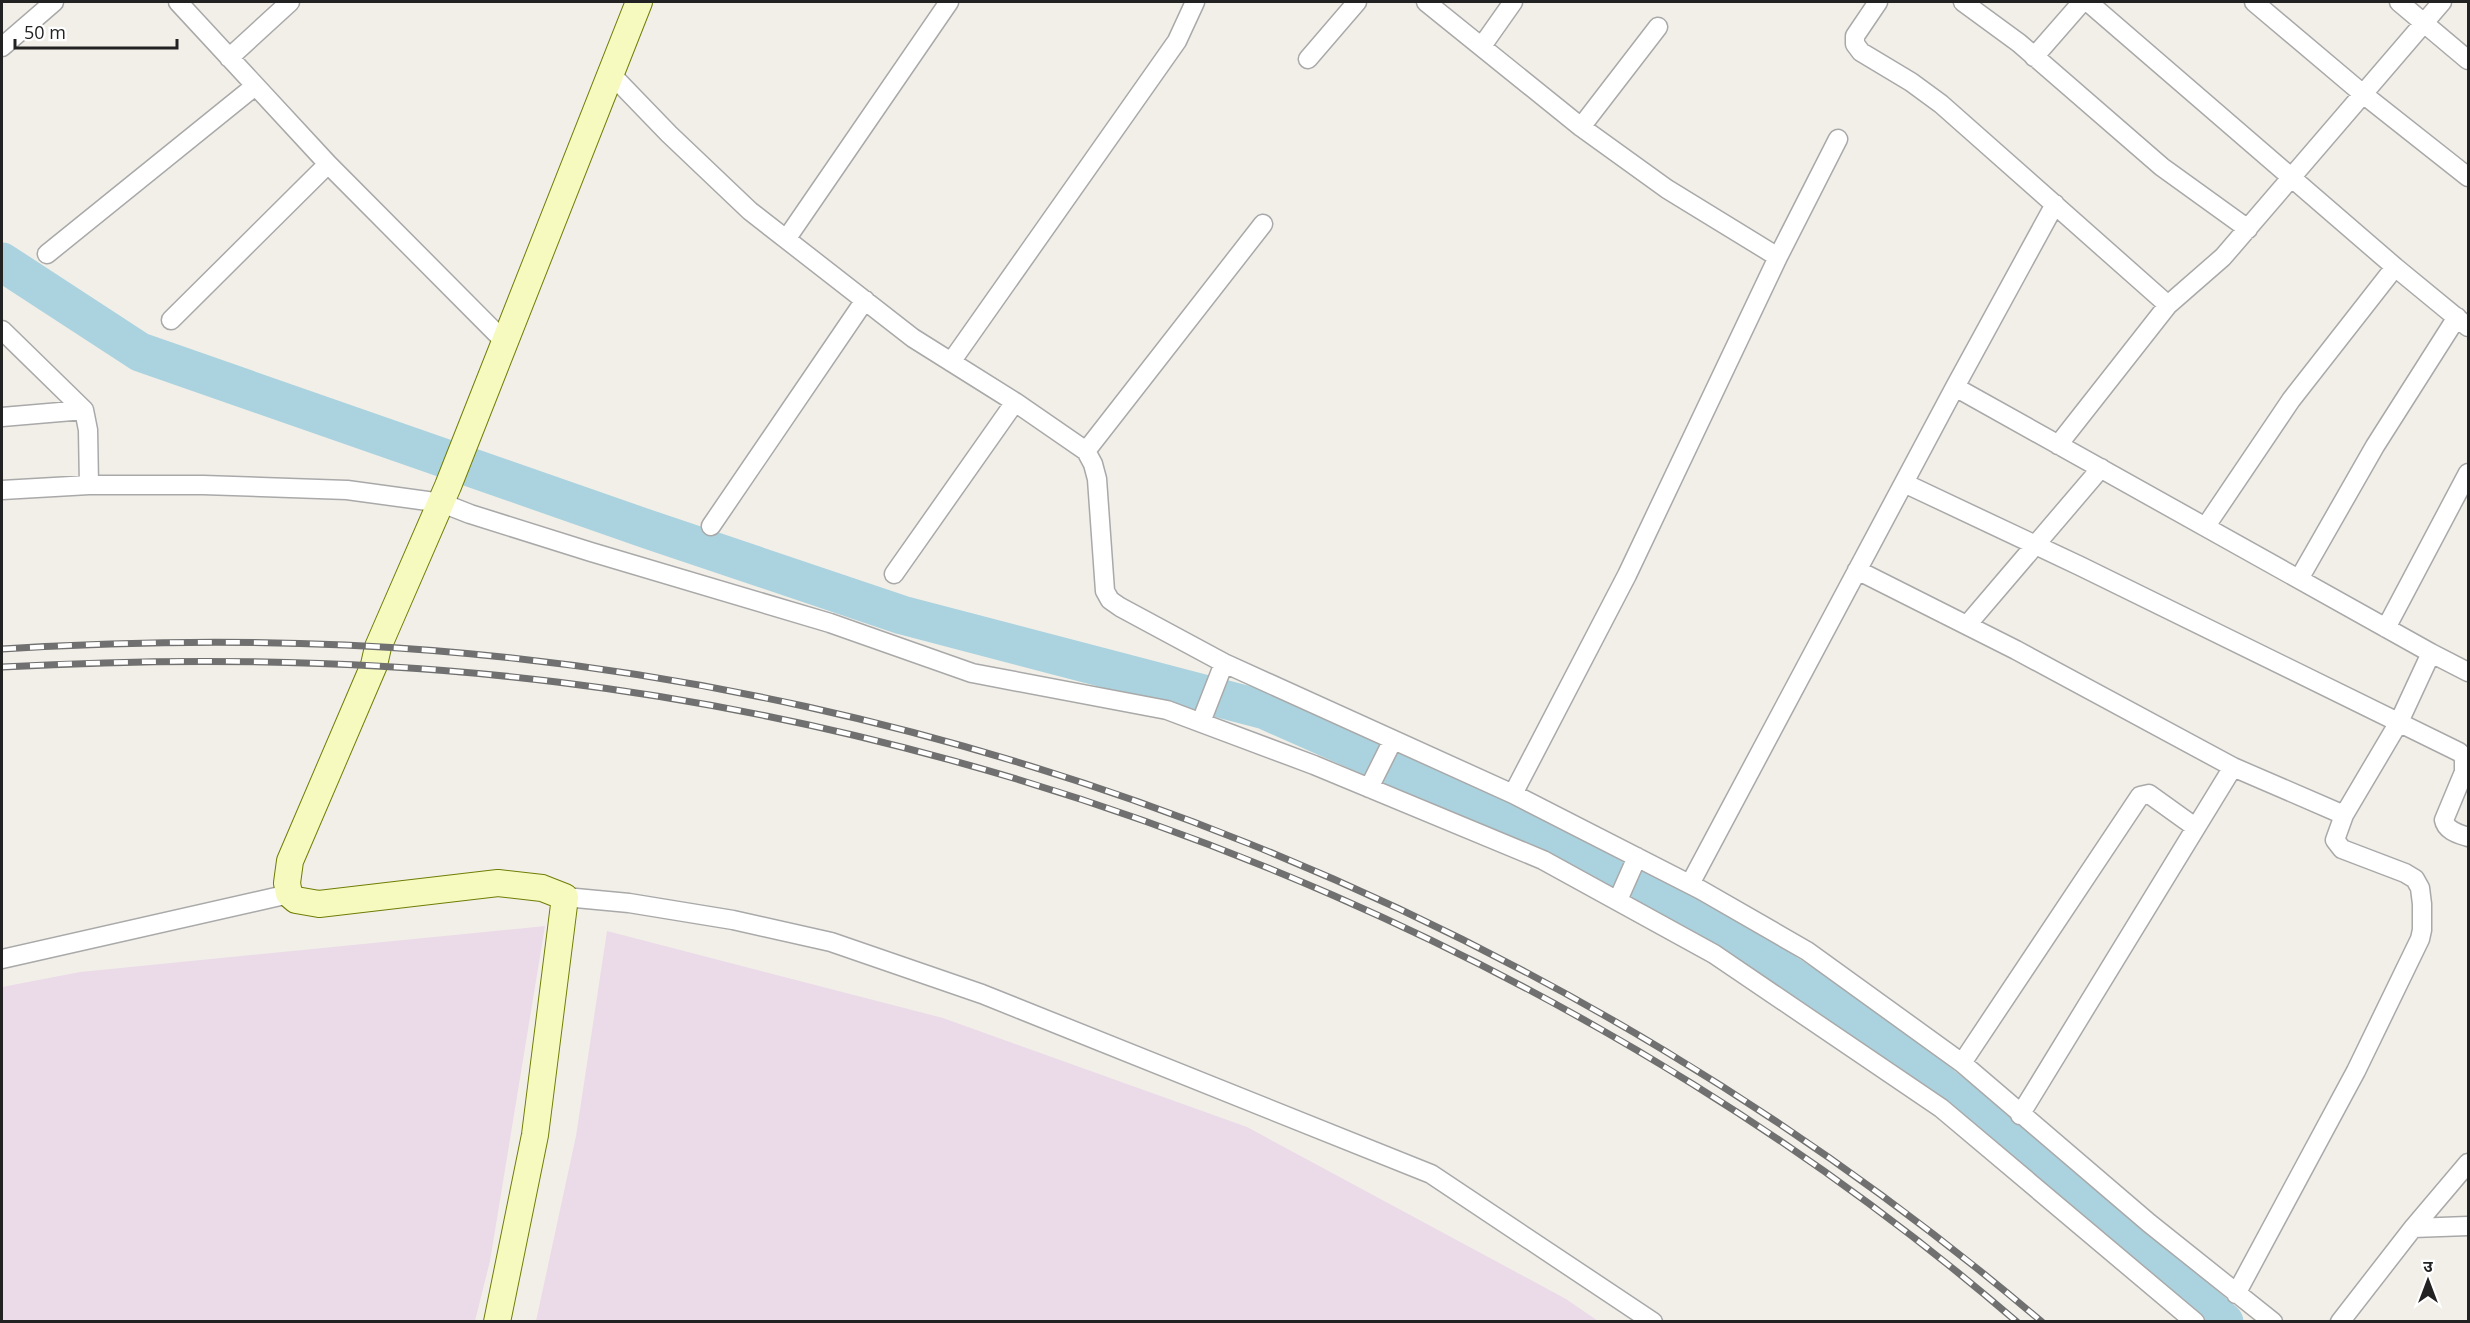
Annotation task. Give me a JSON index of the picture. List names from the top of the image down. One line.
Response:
{"scale_bar":"50 m","north":"top"}
